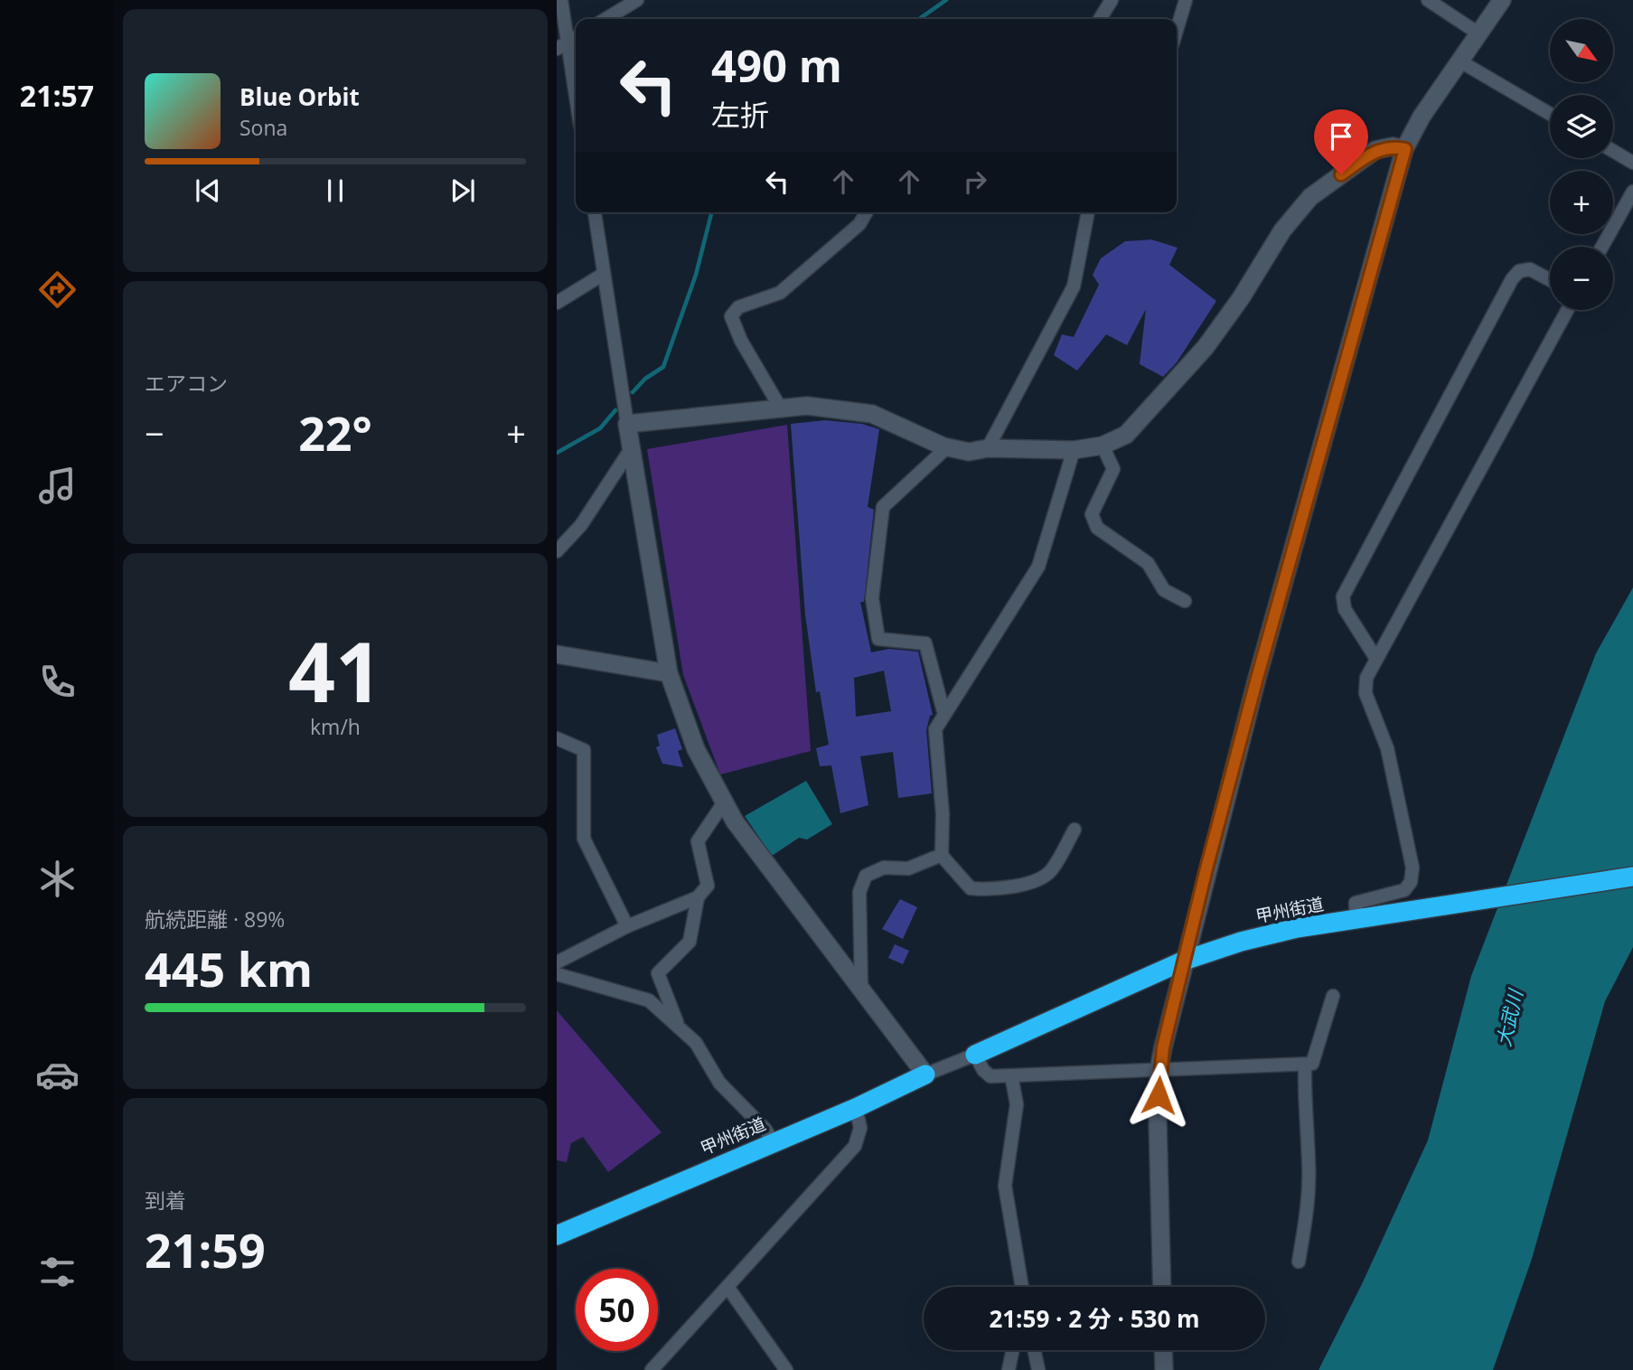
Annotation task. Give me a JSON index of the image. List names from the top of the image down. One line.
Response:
{"streets":{"highway":["甲州街道"]},"water":["大武川"],"north":"bottom right","page":{"tabs":"21:57","map_buttons":["+","−"],"turn":["490 m","左折"],"song":["Blue Orbit","Sona"],"tile":["エアコン",["41","km/h"],["航続距離 · 89%","445 km"],["到着","21:59"]],"heat":["−","22°","+"],"limit":"50","trip":"21:59 · 2 分 · 530 m"}}
